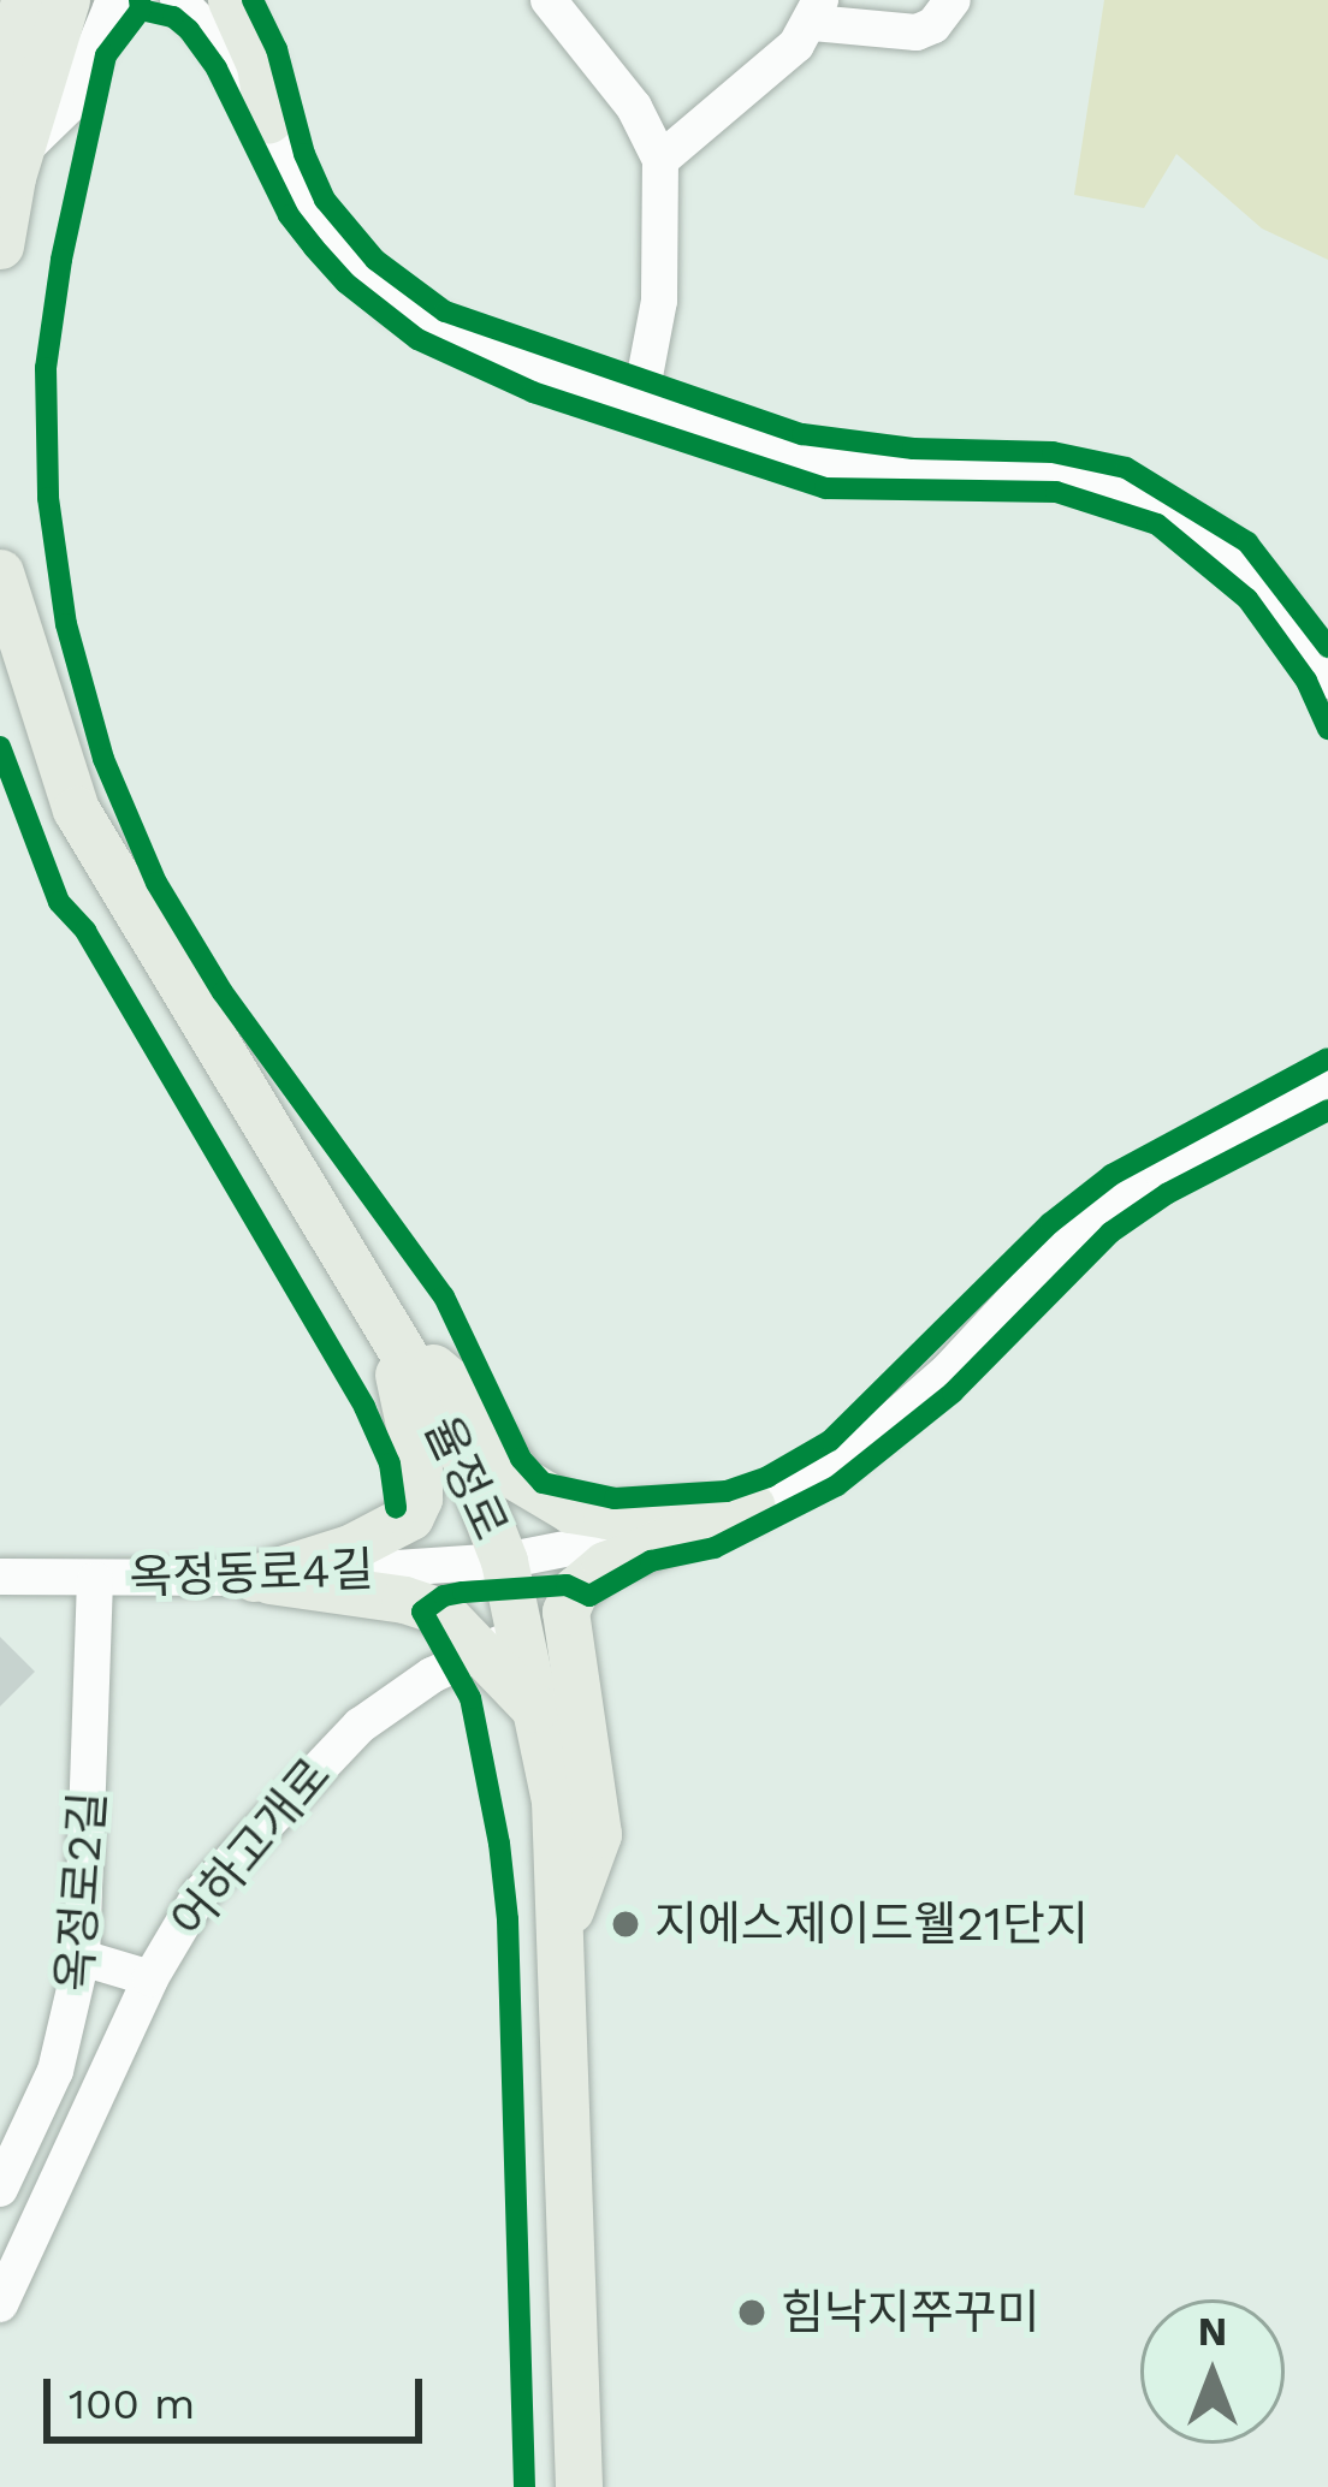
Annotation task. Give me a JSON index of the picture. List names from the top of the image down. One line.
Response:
{"streets":{"main road":["율정로"],"street":["옥정동로4길","어하고개로","옥정로2길"]},"crossings":[["율정로","옥정동로4길"],["율정로","어하고개로"],["옥정동로4길","옥정로2길"]],"places":["지에스제이드웰21단지","힘낙지쭈꾸미"],"scale_bar":"100 m","north":"top"}
